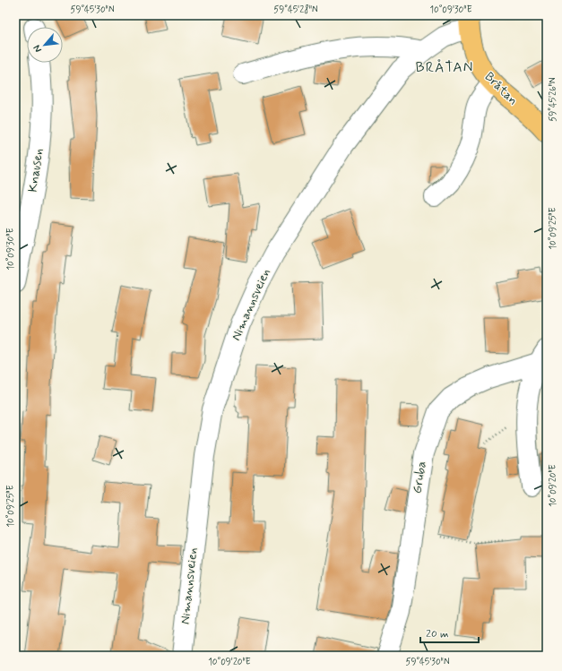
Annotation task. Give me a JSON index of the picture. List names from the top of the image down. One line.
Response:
{"streets":{"main road":["Bråtan"],"street":["Knausen","Nimannsveien","Gruba"]},"crossings":[["Bråtan","Nimannsveien"]],"districts":["BRÅTAN"],"scale_bar":"20 m","north":"bottom left","coordinates":["59°45'30\"N","59°45'28\"N","10°09'30\"E","59°45'26\"N","10°09'25\"E","10°09'20\"E"]}
